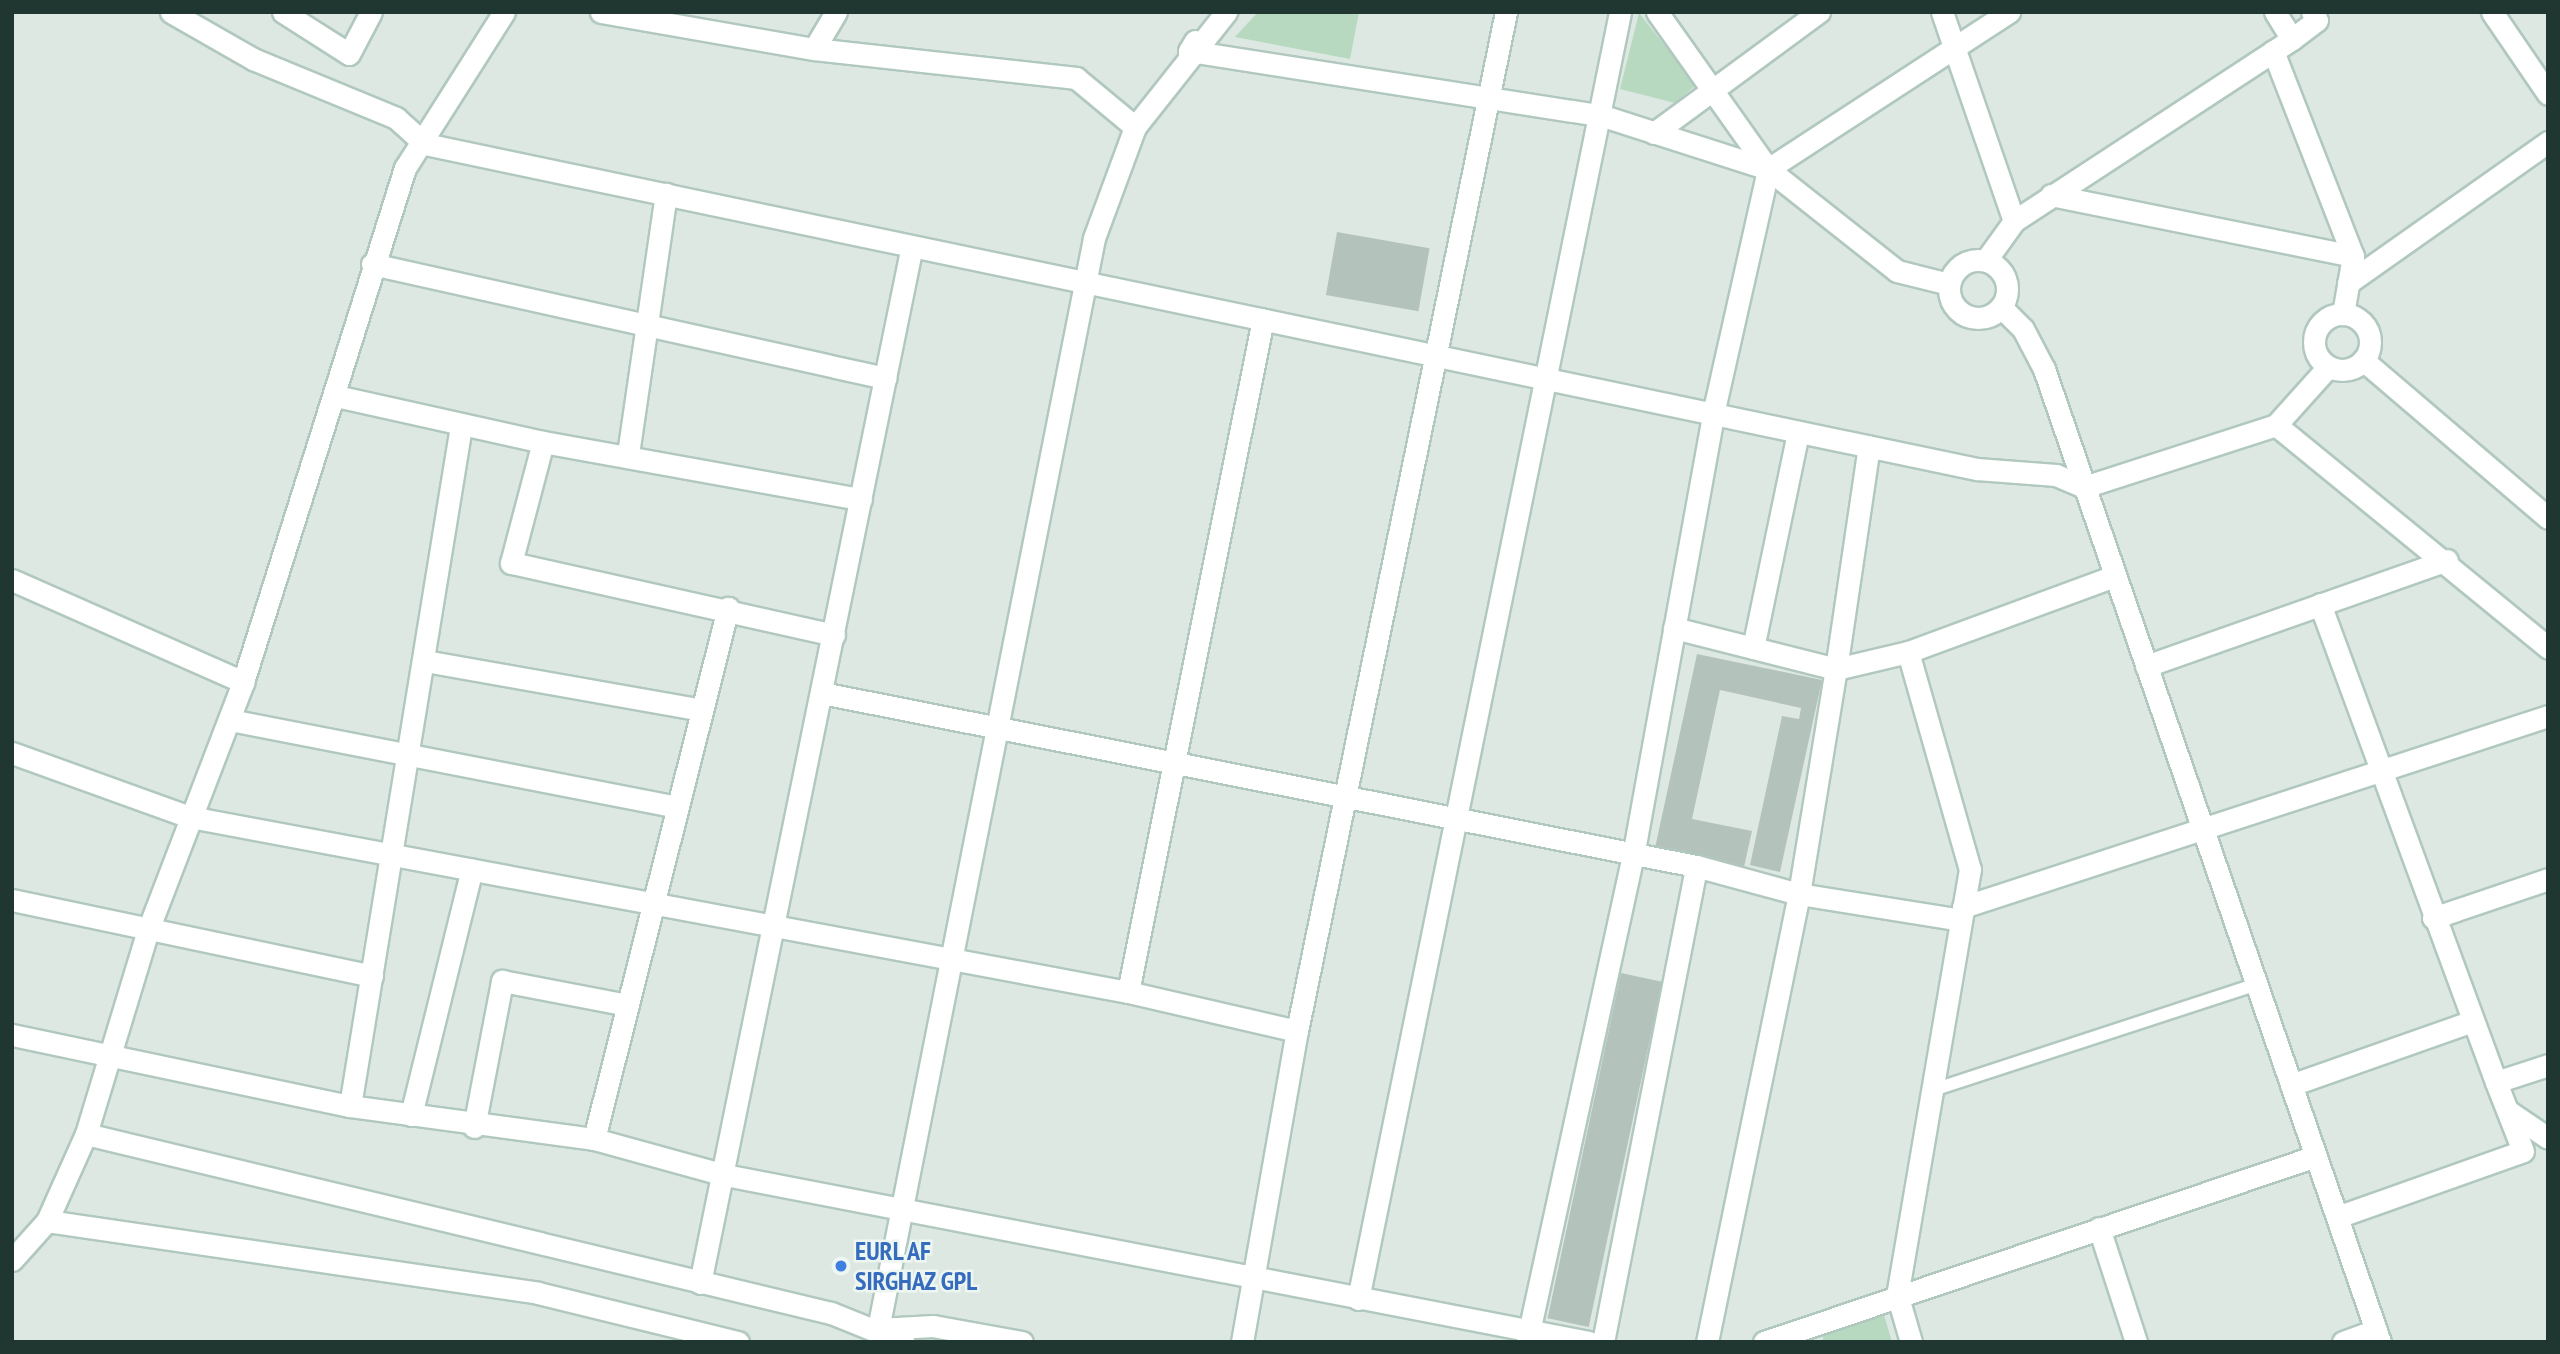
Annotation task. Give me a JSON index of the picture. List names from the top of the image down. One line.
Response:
{"places":["EURL AF SIRGHAZ GPL"]}
